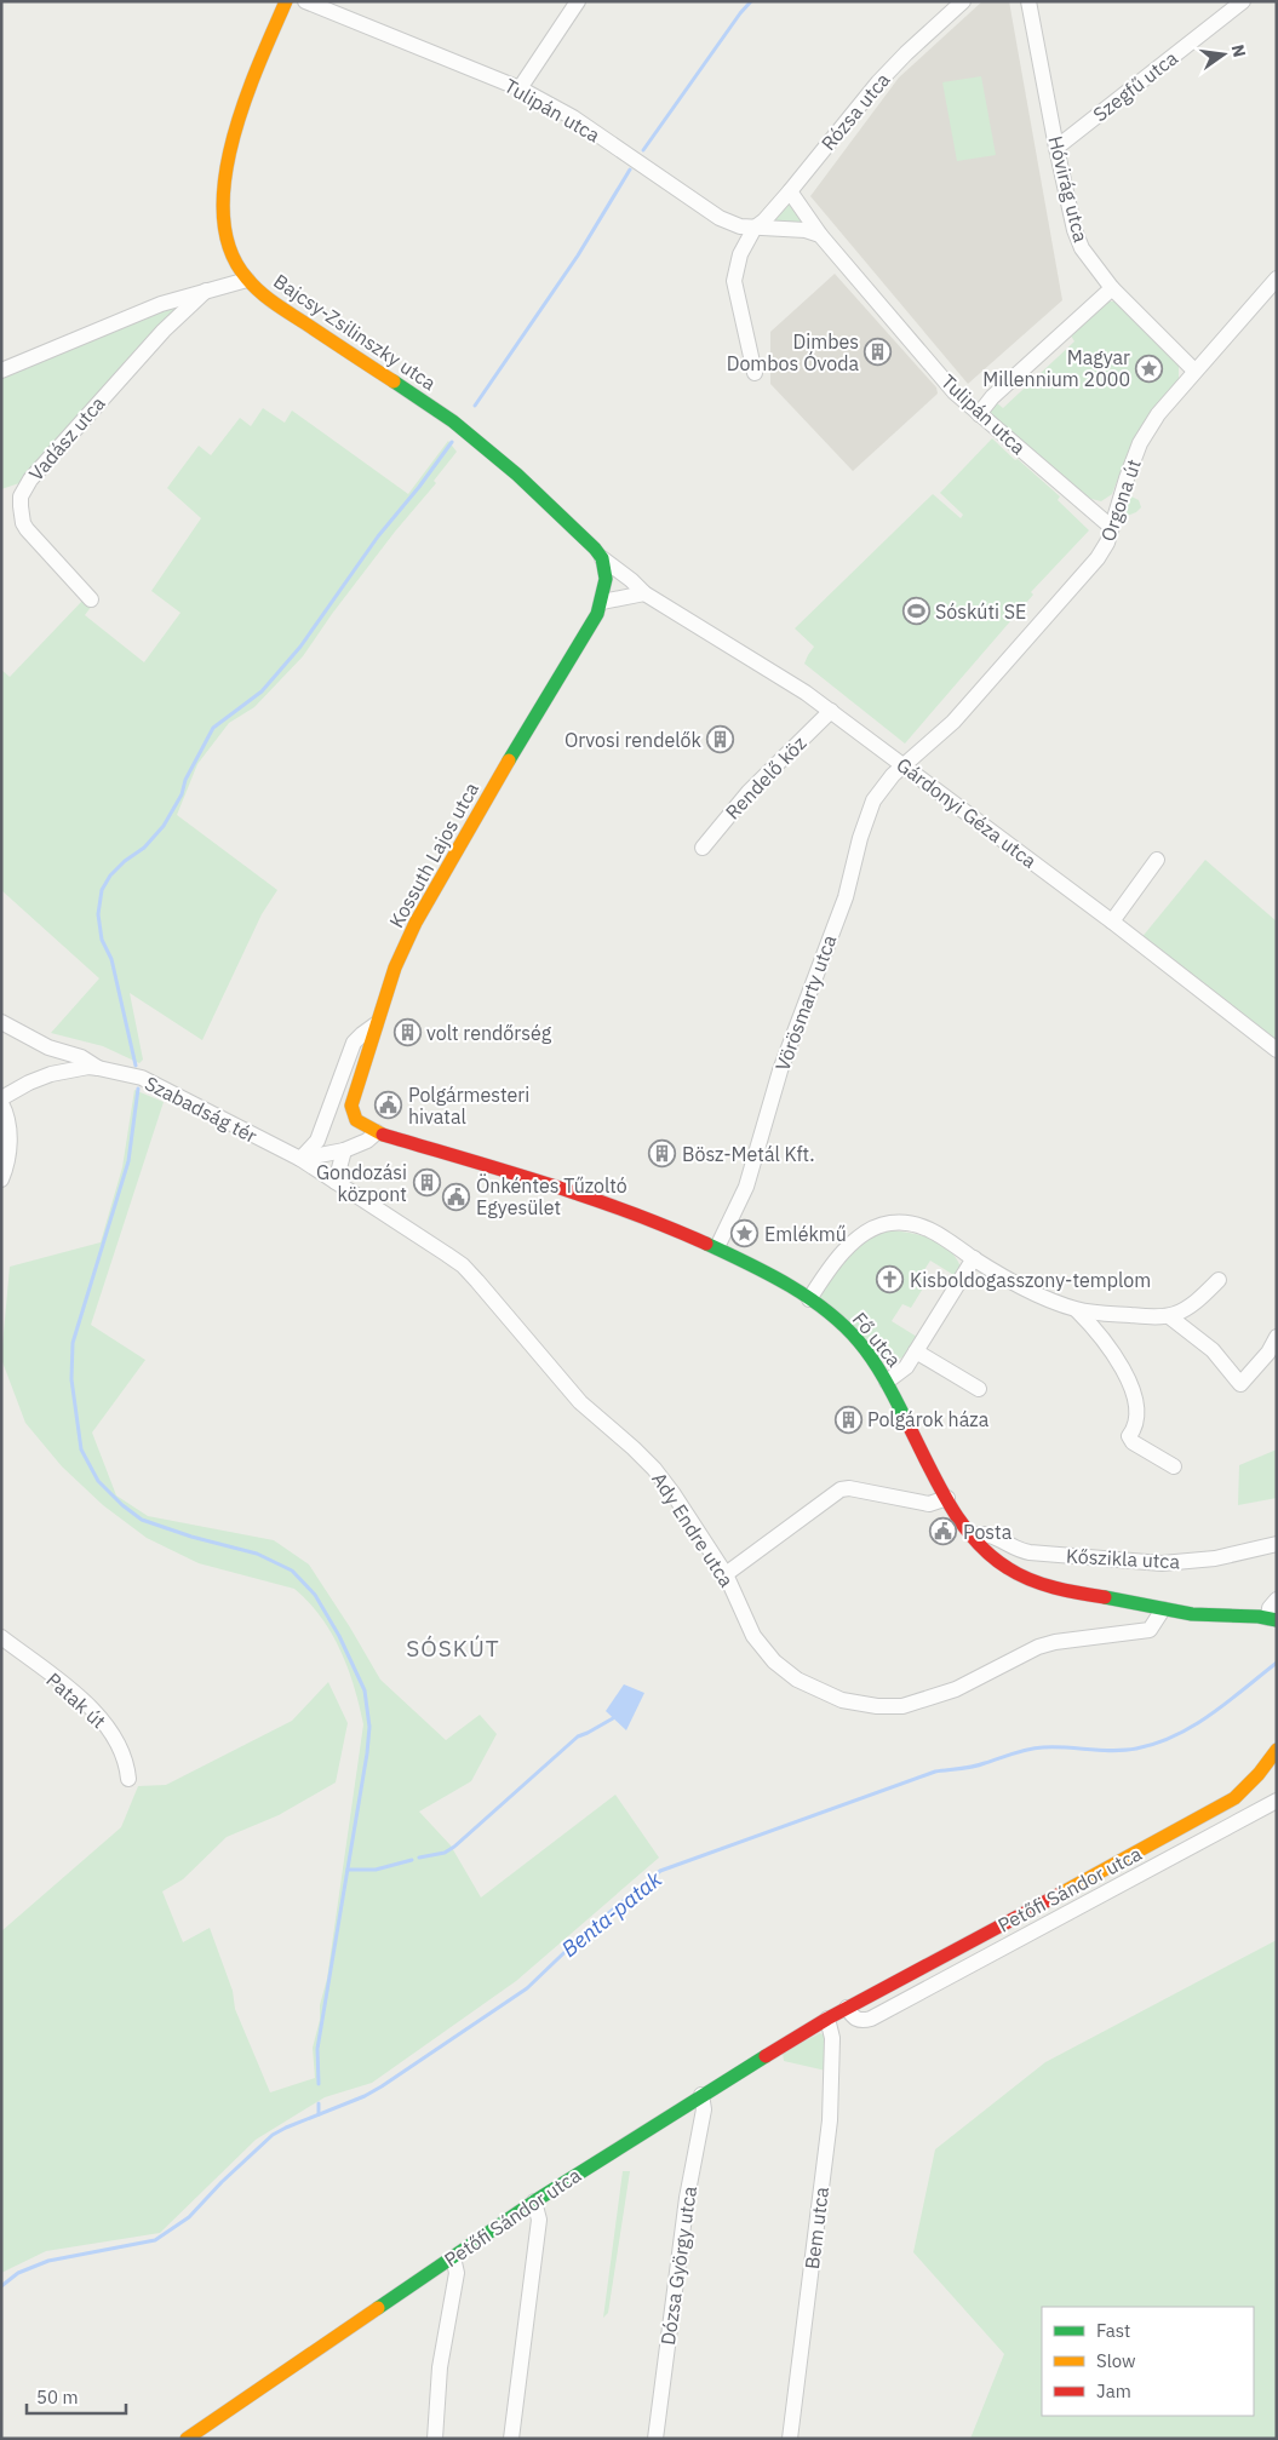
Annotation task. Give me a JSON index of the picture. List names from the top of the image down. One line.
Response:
{"streets":{"street":["Szegfű utca","Tulipán utca","Rózsa utca","Hóvirág utca","Bajcsy-Zsilinszky utca","Vadász utca","Orgona út","Rendelő köz","Gárdonyi Géza utca","Kossuth Lajos utca","Vörösmarty utca","Szabadság tér","Fő utca","Ady Endre utca","Kőszikla utca","Patak út","Petőfi Sándor utca","Bem utca","Dózsa György utca"]},"crossings":[["Szegfű utca","Hóvirág utca"],["Tulipán utca","Rózsa utca"],["Tulipán utca","Orgona út"],["Hóvirág utca","Orgona út"],["Bajcsy-Zsilinszky utca","Vadász utca"],["Bajcsy-Zsilinszky utca","Gárdonyi Géza utca"],["Orgona út","Gárdonyi Géza utca"],["Orgona út","Vörösmarty utca"],["Rendelő köz","Gárdonyi Géza utca"],["Gárdonyi Géza utca","Vörösmarty utca"],["Kossuth Lajos utca","Fő utca"],["Vörösmarty utca","Fő utca"],["Szabadság tér","Ady Endre utca"],["Fő utca","Ady Endre utca"],["Fő utca","Kőszikla utca"],["Petőfi Sándor utca","Bem utca"],["Petőfi Sándor utca","Dózsa György utca"]],"districts":["SÓSKÚT"],"water":["Benta-patak"],"places":{"building":["Dimbes Dombos Óvoda","Orvosi rendelők","volt rendőrség","Bösz-Metál Kft.","Gondozási központ","Polgárok háza"],"place":["Magyar Millennium 2000","Emlékmű"],"sports":["Sóskúti SE"],"public building":["Polgármesteri hivatal","Önkéntes Tűzoltó Egyesület","Posta"],"church":["Kisboldogasszony-templom"]},"legend":["Fast","Slow","Jam"],"scale_bar":"50 m","north":"right"}
